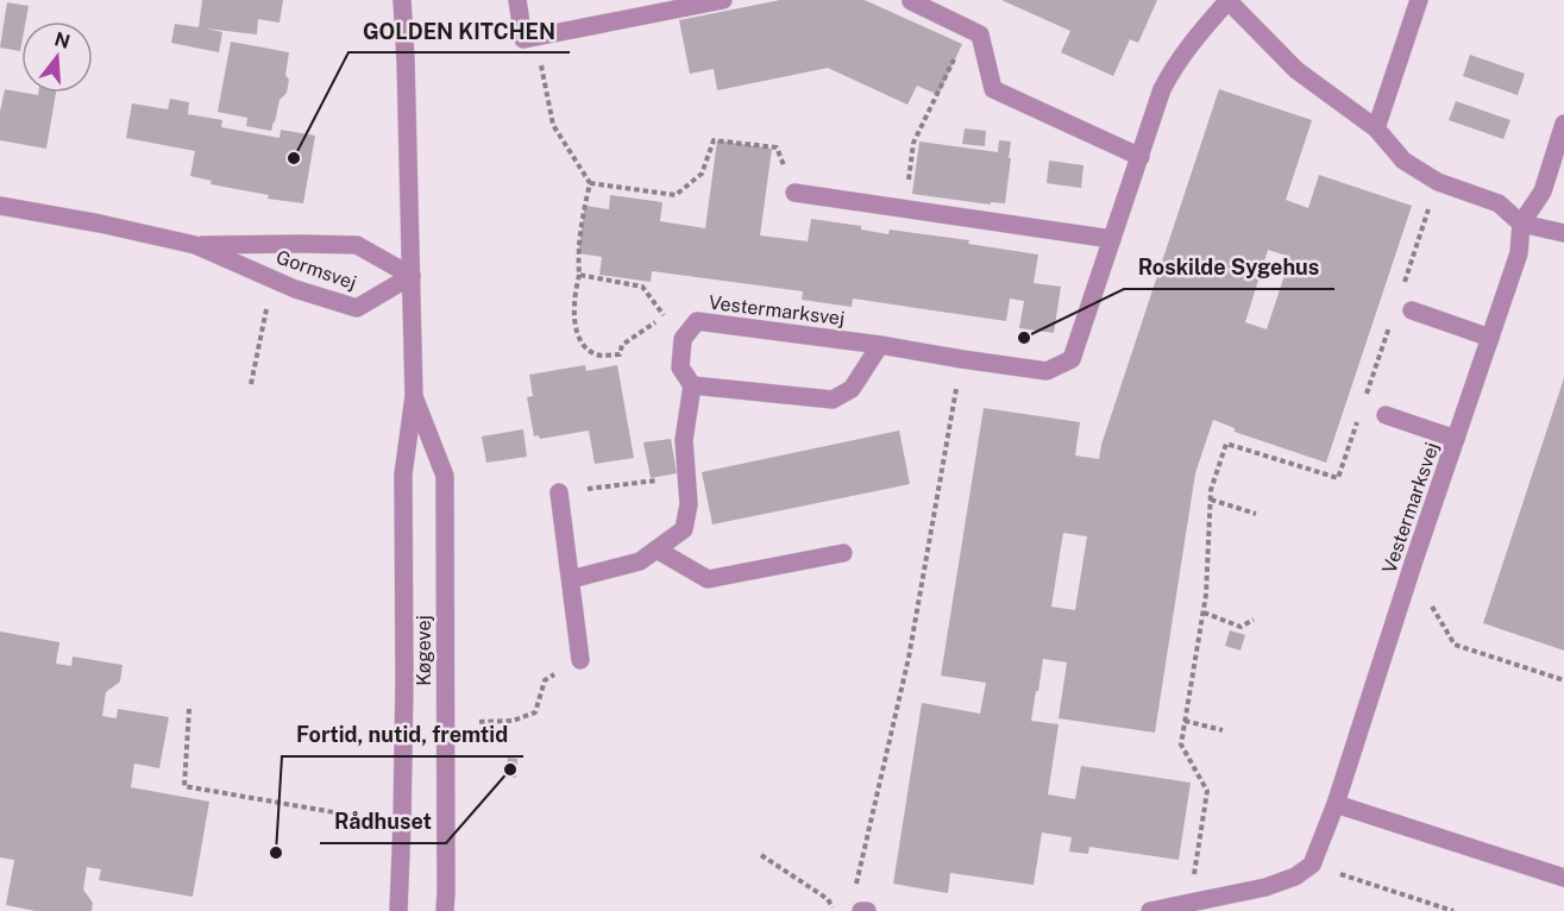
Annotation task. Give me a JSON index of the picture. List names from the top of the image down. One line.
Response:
{"streets":{"street":["Gormsvej","Vestermarksvej","Køgevej"]},"crossings":[["Gormsvej","Køgevej"]],"places":["GOLDEN KITCHEN","Roskilde Sygehus","Rådhuset","Fortid, nutid, fremtid"],"north":"top"}
